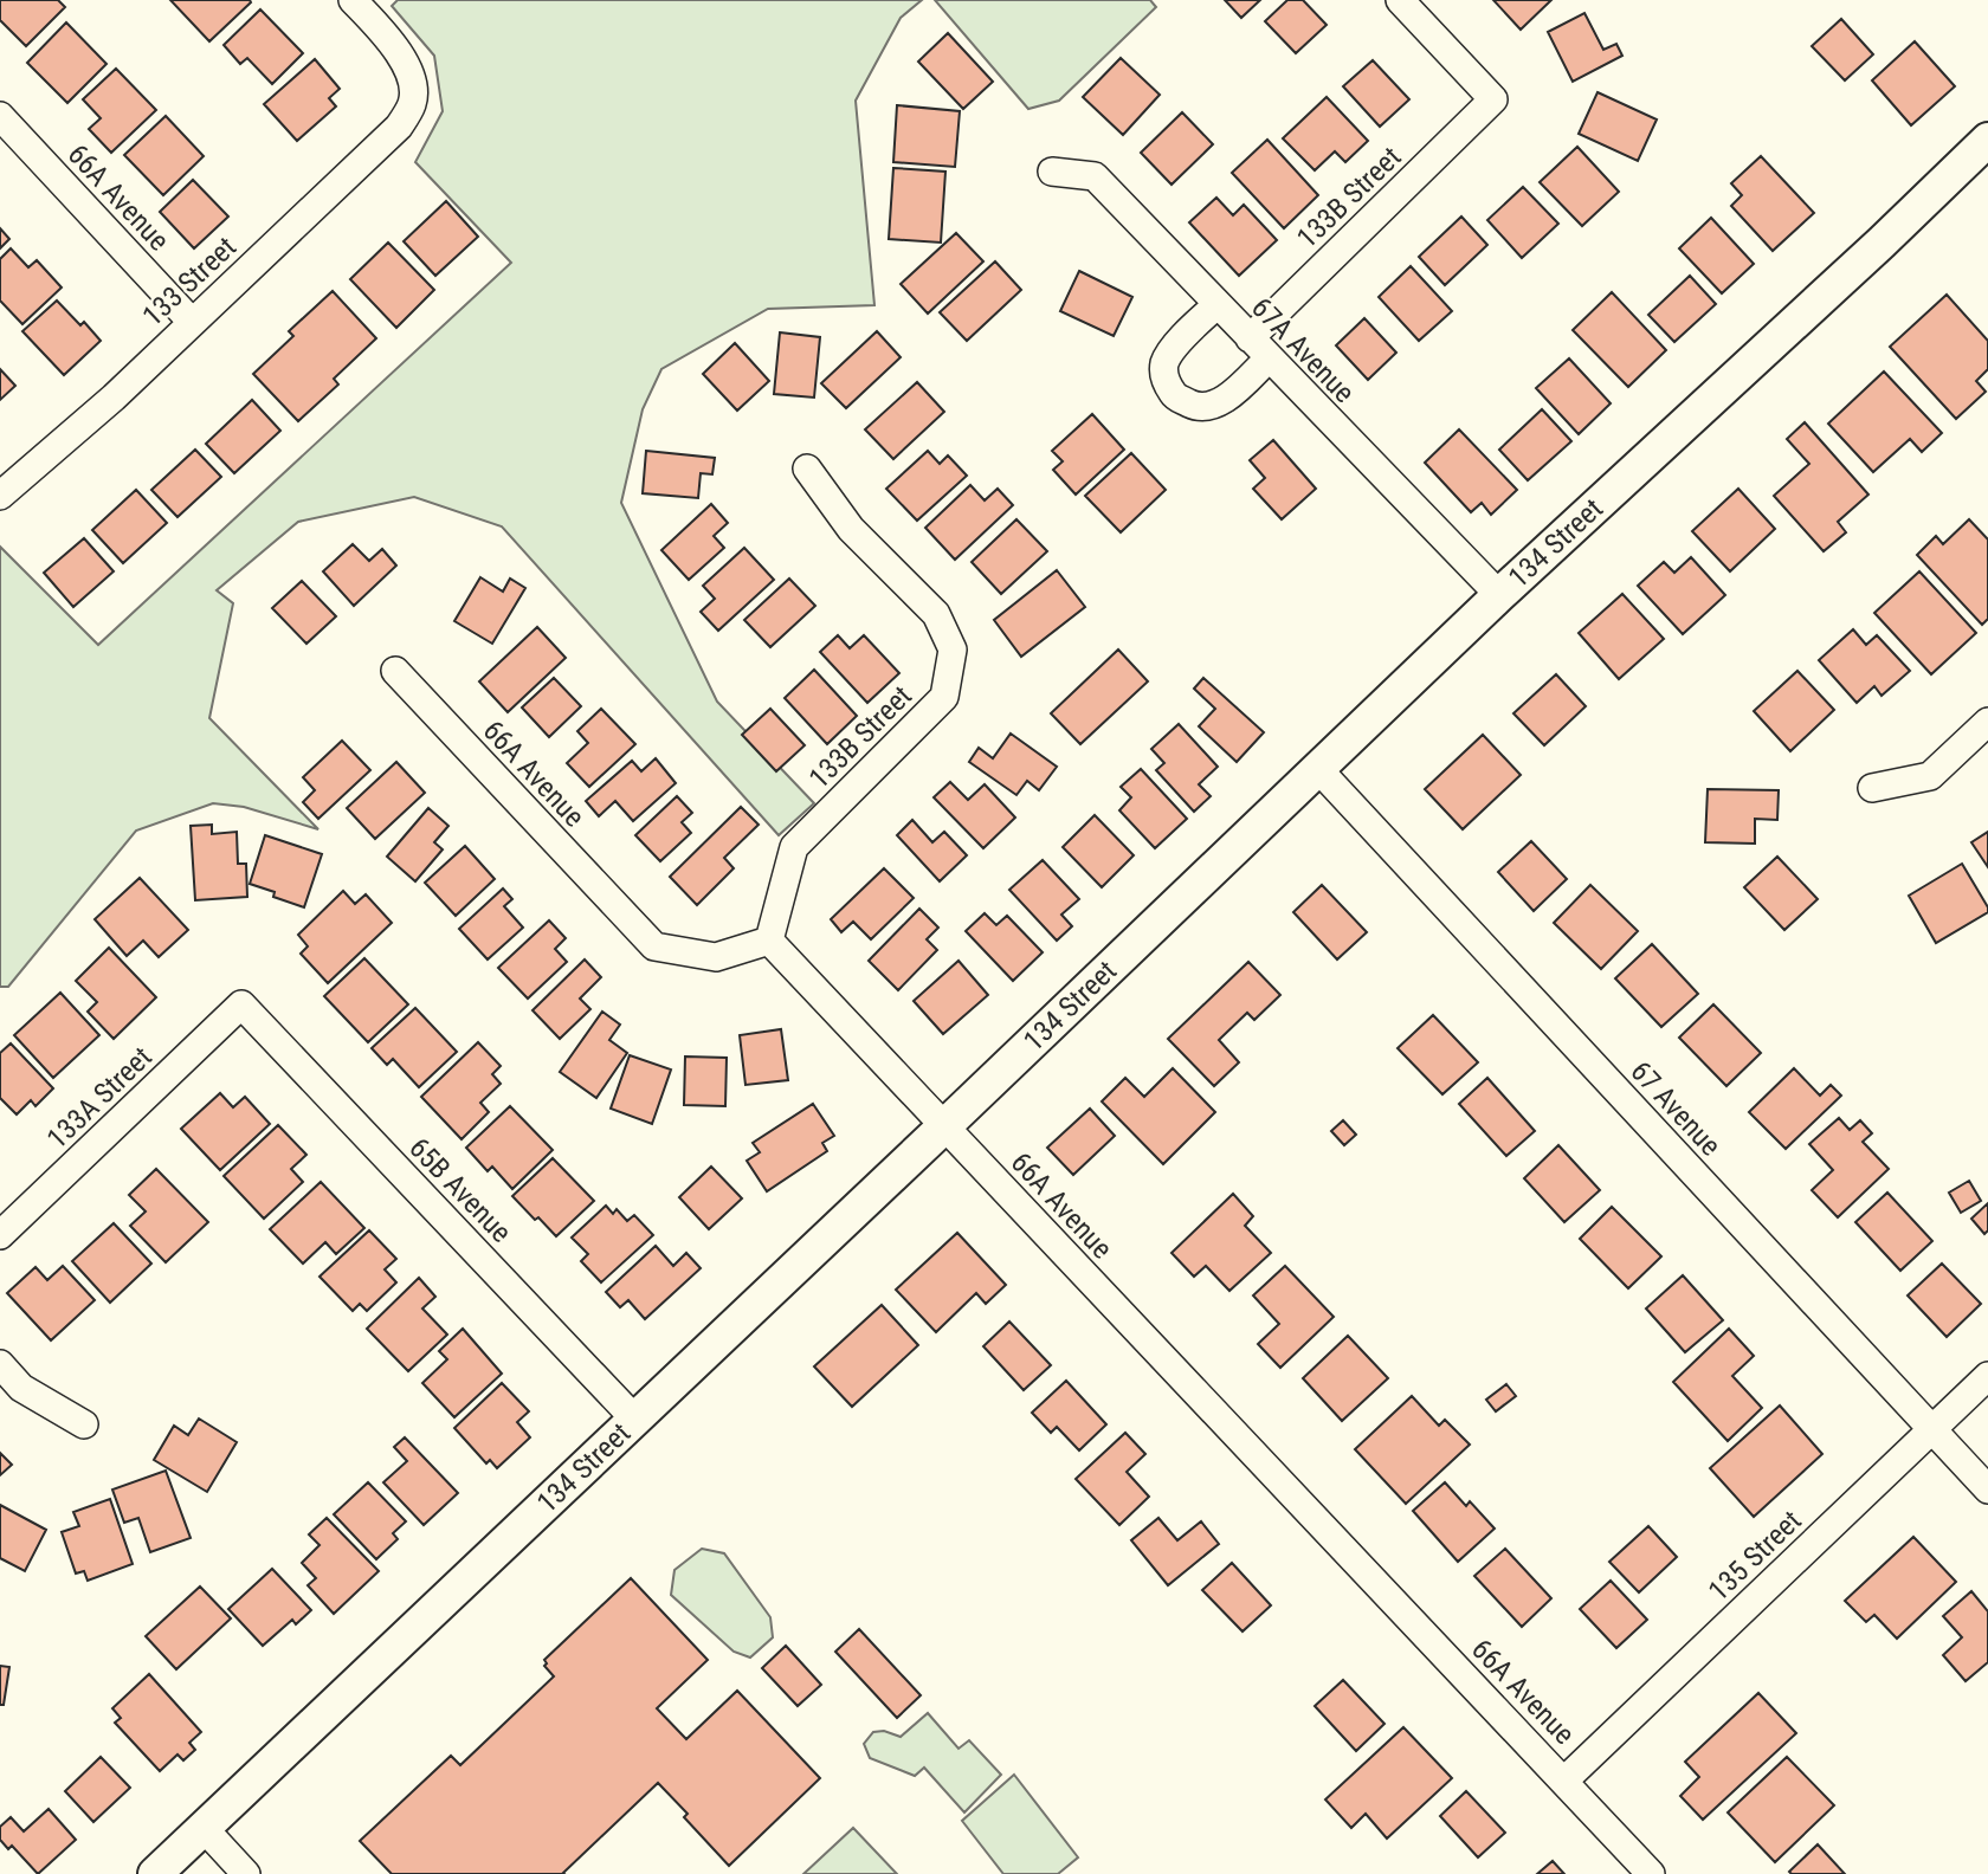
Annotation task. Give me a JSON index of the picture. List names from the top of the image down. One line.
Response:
{"streets":{"street":["66A Avenue","133B Street","133 Street","67A Avenue","134 Street","133A Street","67 Avenue","65B Avenue","135 Street"]},"crossings":[["66A Avenue","133B Street"],["66A Avenue","133 Street"],["66A Avenue","134 Street"],["66A Avenue","135 Street"],["133B Street","67A Avenue"],["67A Avenue","134 Street"],["134 Street","67 Avenue"],["134 Street","65B Avenue"],["133A Street","65B Avenue"],["67 Avenue","135 Street"]]}
